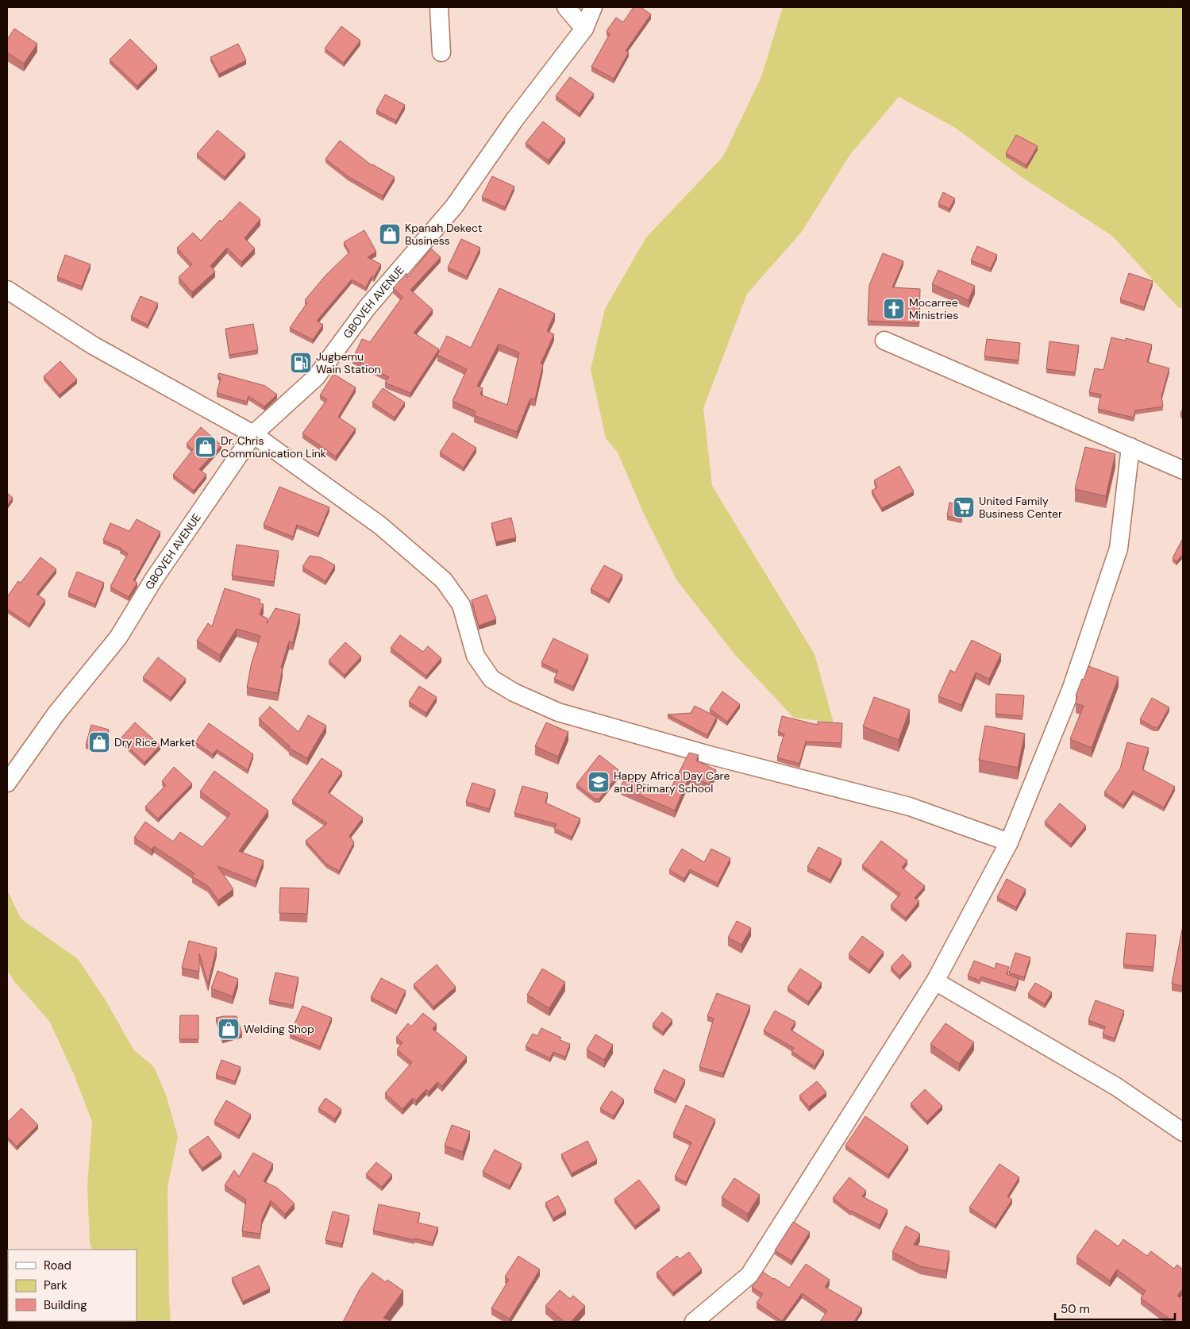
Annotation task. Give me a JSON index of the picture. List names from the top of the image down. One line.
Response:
{"streets":{"street":["GBOVEH AVENUE"]},"places":{"shop":["Kpanah Dekect Business","Dr. Chris Communication Link","Dry Rice Market","Welding Shop"],"church":["Mocarree Ministries"],"fuel station":["Jugbemu Wain Station"],"supermarket":["United Family Business Center"],"school or university":["Happy Africa Day Care and Primary School"]},"legend":["Road","Park","Building"],"scale_bar":"50 m"}
